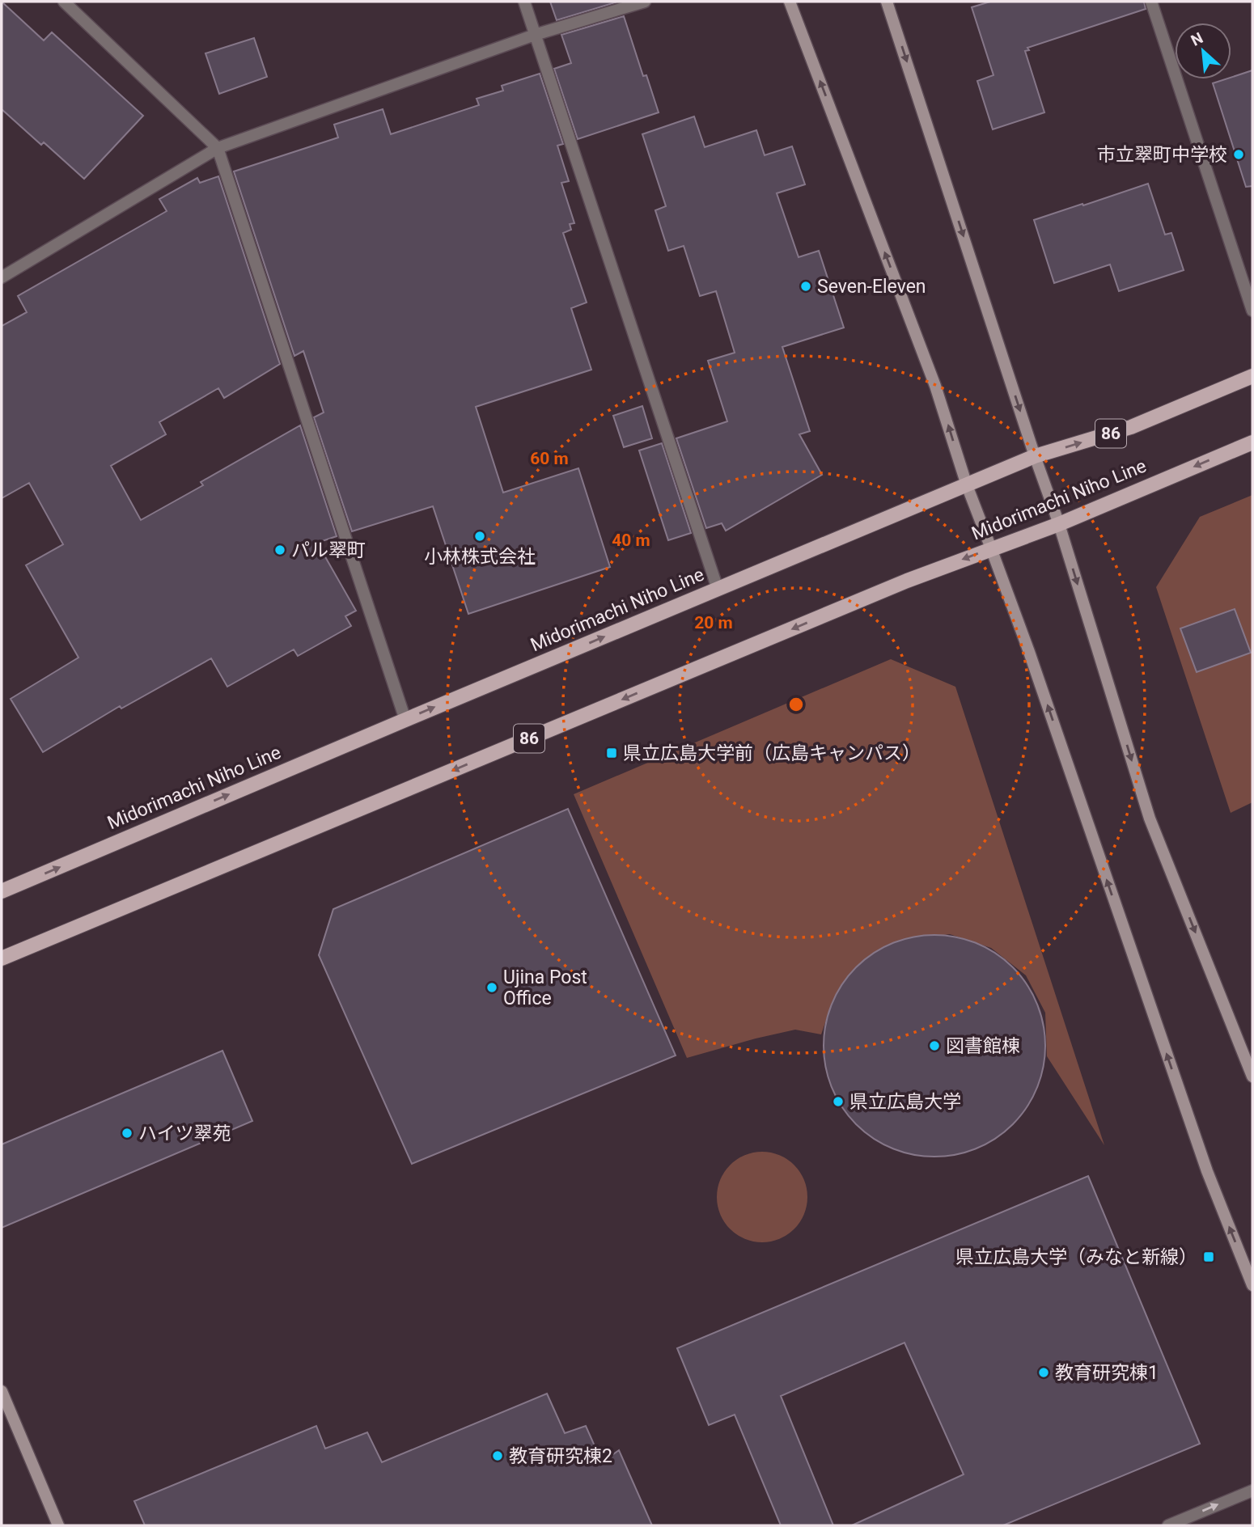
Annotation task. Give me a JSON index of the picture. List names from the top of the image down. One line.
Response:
{"streets":{"main road":["86","Midorimachi Niho Line"]},"places":{"other":["市立翠町中学校","Seven-Eleven","小林株式会社","パル翠町","Ujina Post Office","図書館棟","県立広島大学","ハイツ翠苑","教育研究棟1","教育研究棟2"],"transit":["県立広島大学前（広島キャンパス）","県立広島大学（みなと新線）"]},"north":"top left","rings":["60 m","40 m","20 m"]}
